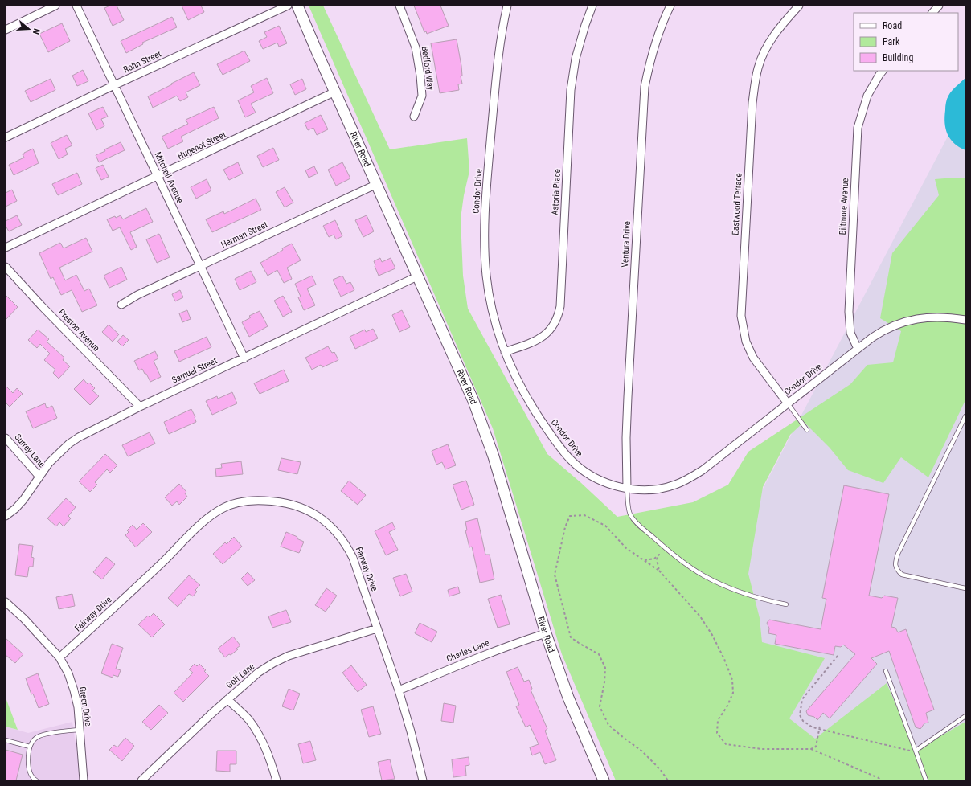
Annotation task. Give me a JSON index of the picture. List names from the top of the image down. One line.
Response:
{"streets":{"street":["Rohn Street","Bedford Way","Hugenot Street","River Road","Mitchell Avenue","Condor Drive","Astoria Place","Eastwood Terrace","Biltmore Avenue","Herman Street","Ventura Drive","Preston Avenue","Samuel Street","Surrey Lane","Fairway Drive","Charles Lane","Golf Lane","Green Drive"]},"crossings":[["Rohn Street","Mitchell Avenue"],["Hugenot Street","River Road"],["Hugenot Street","Mitchell Avenue"],["River Road","Herman Street"],["River Road","Samuel Street"],["River Road","Charles Lane"],["Mitchell Avenue","Herman Street"],["Mitchell Avenue","Samuel Street"],["Condor Drive","Astoria Place"],["Condor Drive","Eastwood Terrace"],["Condor Drive","Biltmore Avenue"],["Condor Drive","Ventura Drive"],["Preston Avenue","Samuel Street"],["Samuel Street","Surrey Lane"],["Fairway Drive","Charles Lane"],["Fairway Drive","Golf Lane"],["Fairway Drive","Green Drive"]],"legend":["Road","Park","Building"],"north":"right"}
